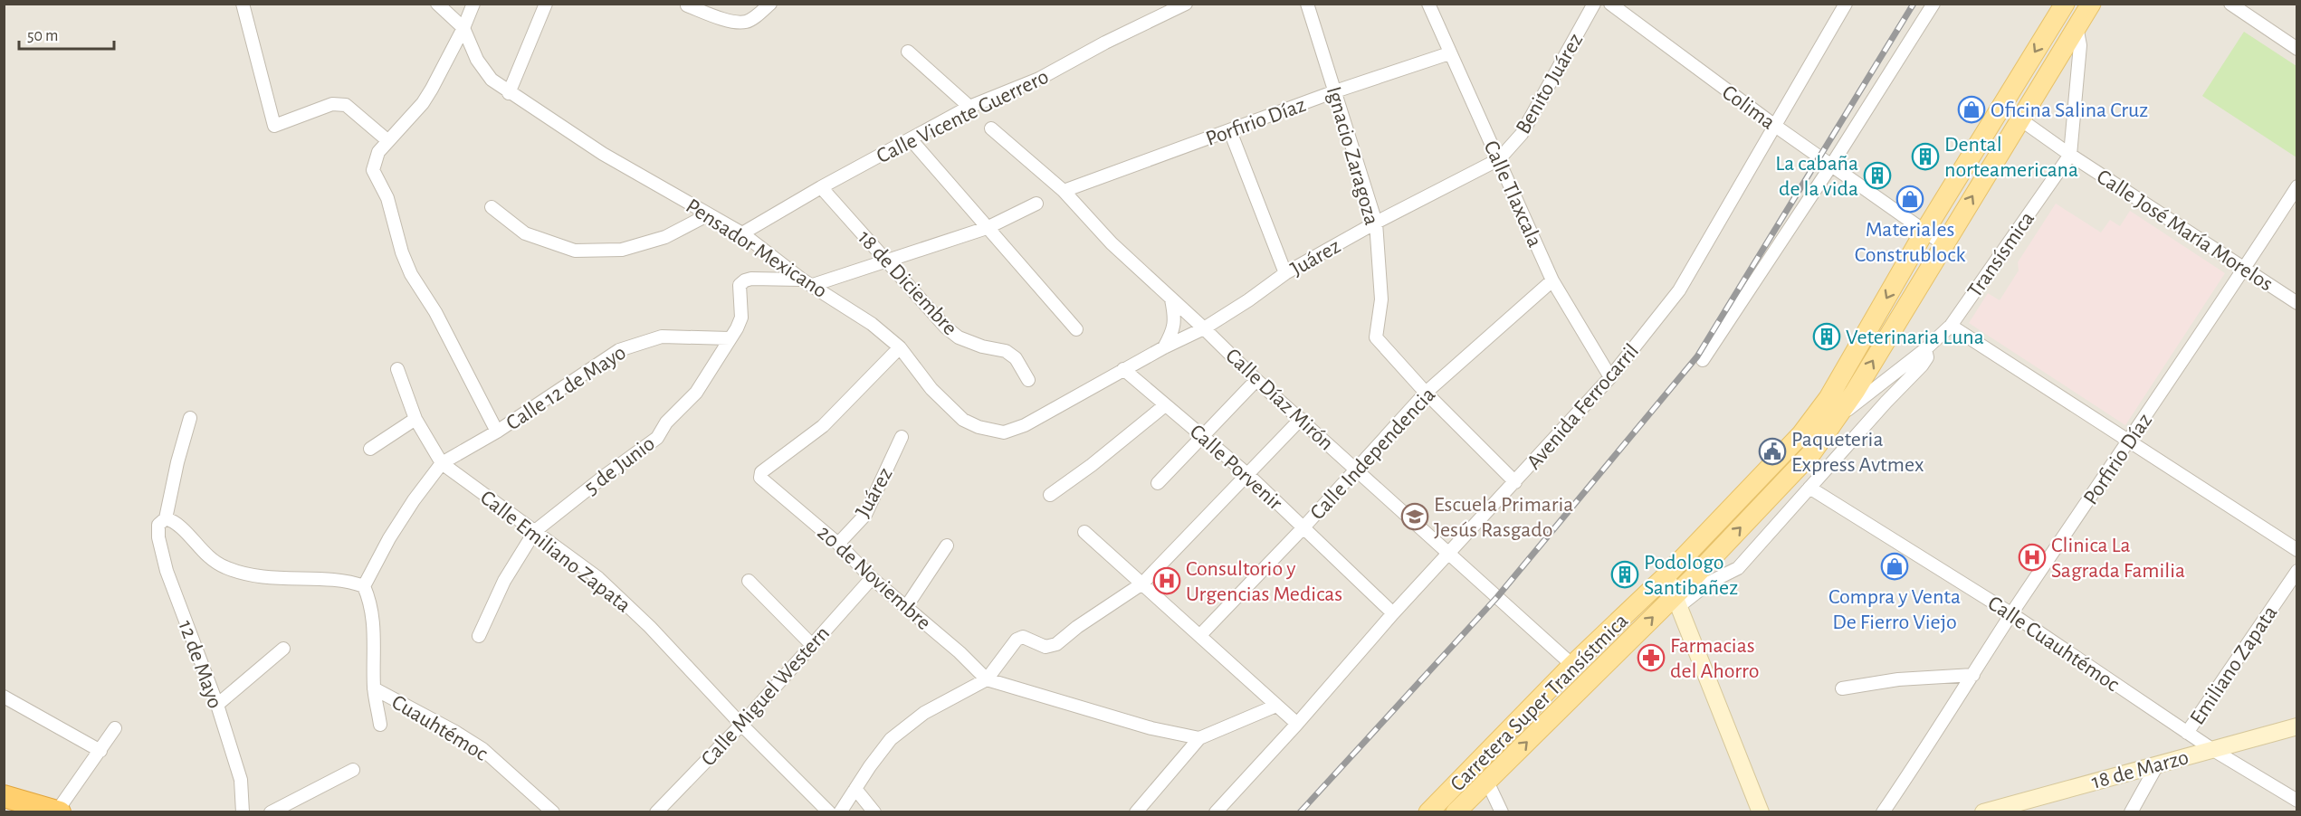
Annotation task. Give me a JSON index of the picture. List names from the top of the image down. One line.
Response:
{"streets":{"main road":["Carretera Super Transístmica","18 de Marzo"],"street":["Benito Juárez","Colima","Calle Vicente Guerrero","Porfirio Díaz","Ignacio Zaragoza","Calle Tlaxcala","Calle José María Morelos","Pensador Mexicano","Transísmica","Juárez","18 de Diciembre","Calle 12 de Mayo","Calle Díaz Mirón","Avenida Ferrocarril","Calle Independencia","5 de Junio","Calle Porvenir","Calle Emiliano Zapata","20 de Noviembre","Calle Cuauhtémoc","12 de Mayo","Emiliano Zapata","Calle Miguel Western","Cuauhtémoc"]},"crossings":[["Benito Juárez","Calle Tlaxcala"],["Benito Juárez","Juárez"],["Colima","Avenida Ferrocarril"],["Colima","Carretera Super Transístmica"],["Calle Vicente Guerrero","Pensador Mexicano"],["Calle Vicente Guerrero","18 de Diciembre"],["Porfirio Díaz","Ignacio Zaragoza"],["Porfirio Díaz","Calle Tlaxcala"],["Porfirio Díaz","Calle José María Morelos"],["Porfirio Díaz","Calle Díaz Mirón"],["Porfirio Díaz","Calle Cuauhtémoc"],["Ignacio Zaragoza","Juárez"],["Ignacio Zaragoza","Avenida Ferrocarril"],["Ignacio Zaragoza","Calle Independencia"],["Calle Tlaxcala","Juárez"],["Calle Tlaxcala","Avenida Ferrocarril"],["Calle Tlaxcala","Calle Independencia"],["Calle José María Morelos","Transísmica"],["Calle José María Morelos","Carretera Super Transístmica"],["Pensador Mexicano","Juárez"],["Pensador Mexicano","5 de Junio"],["Pensador Mexicano","20 de Noviembre"],["Transísmica","Calle Cuauhtémoc"],["Transísmica","Carretera Super Transístmica"],["Juárez","Calle Díaz Mirón"],["Juárez","Calle Porvenir"],["Juárez","20 de Noviembre"],["Calle 12 de Mayo","5 de Junio"],["Calle 12 de Mayo","Calle Emiliano Zapata"],["Calle Díaz Mirón","Avenida Ferrocarril"],["Calle Díaz Mirón","Calle Independencia"],["Calle Díaz Mirón","Carretera Super Transístmica"],["Avenida Ferrocarril","Calle Porvenir"],["Calle Independencia","Calle Porvenir"],["5 de Junio","Calle Emiliano Zapata"],["Calle Emiliano Zapata","Calle Miguel Western"],["20 de Noviembre","Calle Miguel Western"],["Calle Cuauhtémoc","Emiliano Zapata"],["Calle Cuauhtémoc","18 de Marzo"]],"places":{"shop":["Oficina Salina Cruz","Materiales Construblock","Compra y Venta De Fierro Viejo"],"building":["Dental norteamericana","La cabaña de la vida","Veterinaria Luna","Podologo Santibañez"],"public building":["Paqueteria Express Avtmex"],"school or university":["Escuela Primaria Jesús Rasgado"],"hospital":["Clinica La Sagrada Familia","Consultorio y Urgencias Medicas"],"pharmacy":["Farmacias del Ahorro"]},"scale_bar":"50 m"}
